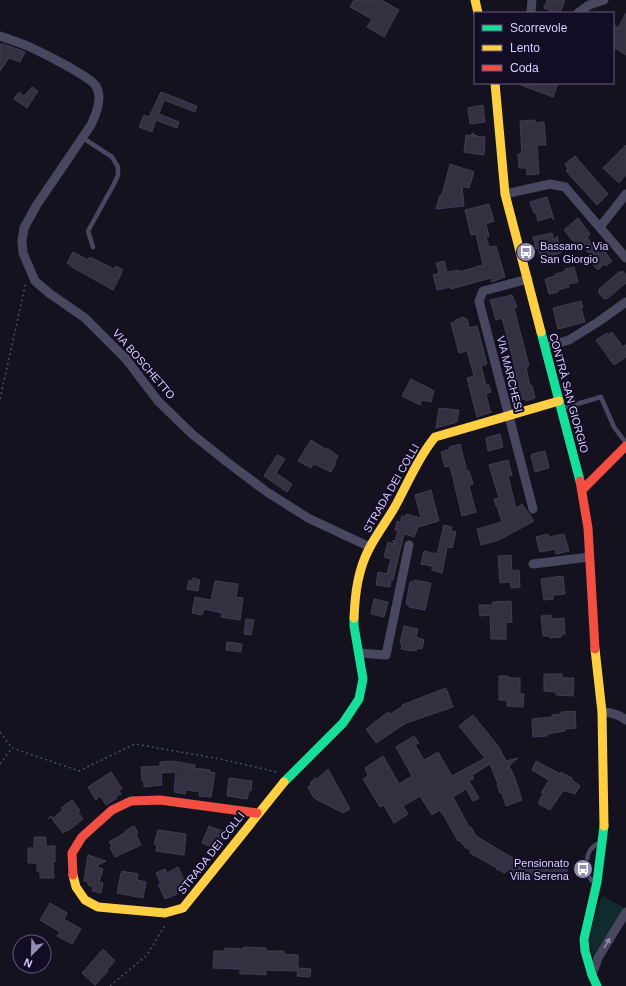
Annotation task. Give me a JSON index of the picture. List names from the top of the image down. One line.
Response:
{"streets":{"street":["VIA BOSCHETTO","VIA MARCHESI","CONTRÀ SAN GIORGIO","STRADA DEI COLLI"]},"crossings":[["VIA BOSCHETTO","STRADA DEI COLLI"],["VIA MARCHESI","CONTRÀ SAN GIORGIO"],["VIA MARCHESI","STRADA DEI COLLI"],["CONTRÀ SAN GIORGIO","STRADA DEI COLLI"]],"places":{"bus stop":["Bassano - Via San Giorgio","Pensionato Villa Serena"]},"legend":["Scorrevole","Lento","Coda"],"north":"bottom left"}
